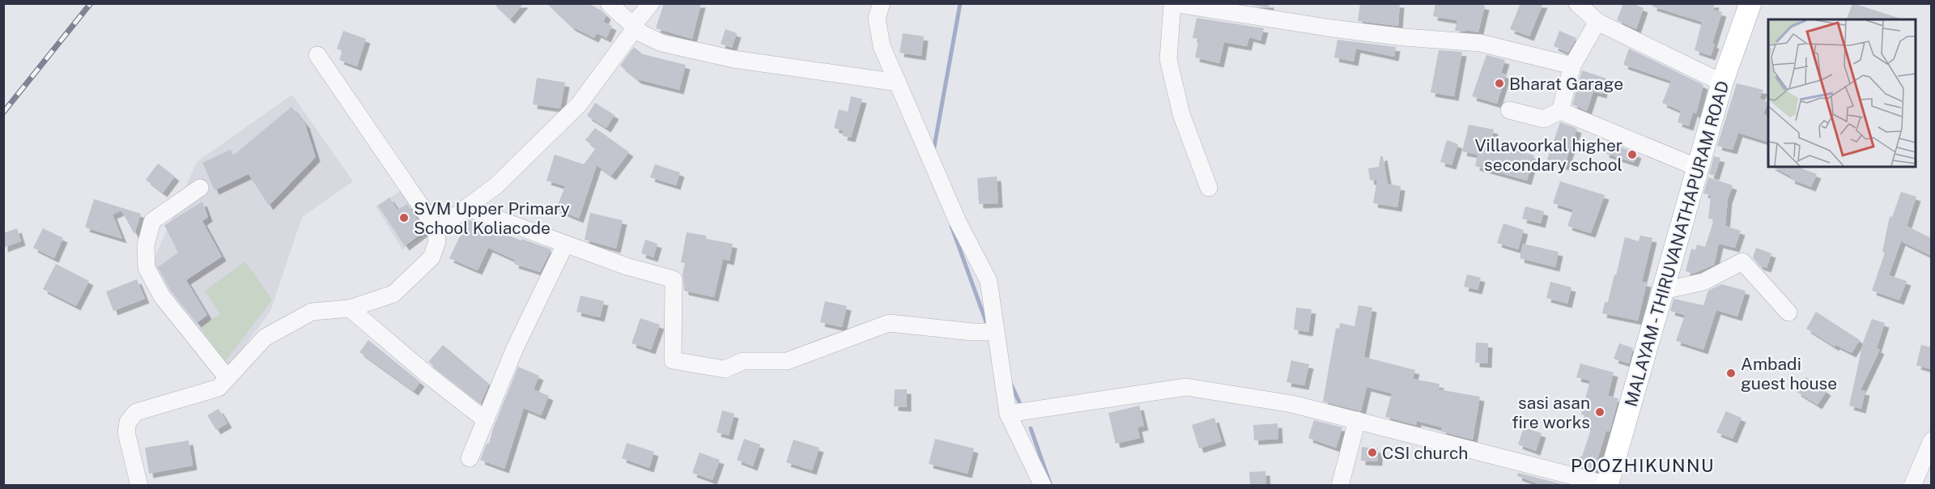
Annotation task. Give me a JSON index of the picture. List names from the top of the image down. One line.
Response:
{"streets":{"main road":["MALAYAM - THIRUVANATHAPURAM ROAD"]},"districts":["POOZHIKUNNU"],"places":["Bharat Garage","Villavoorkal higher secondary school","SVM Upper Primary School Koliacode","Ambadi guest house","sasi asan fire works","CSI church"]}
